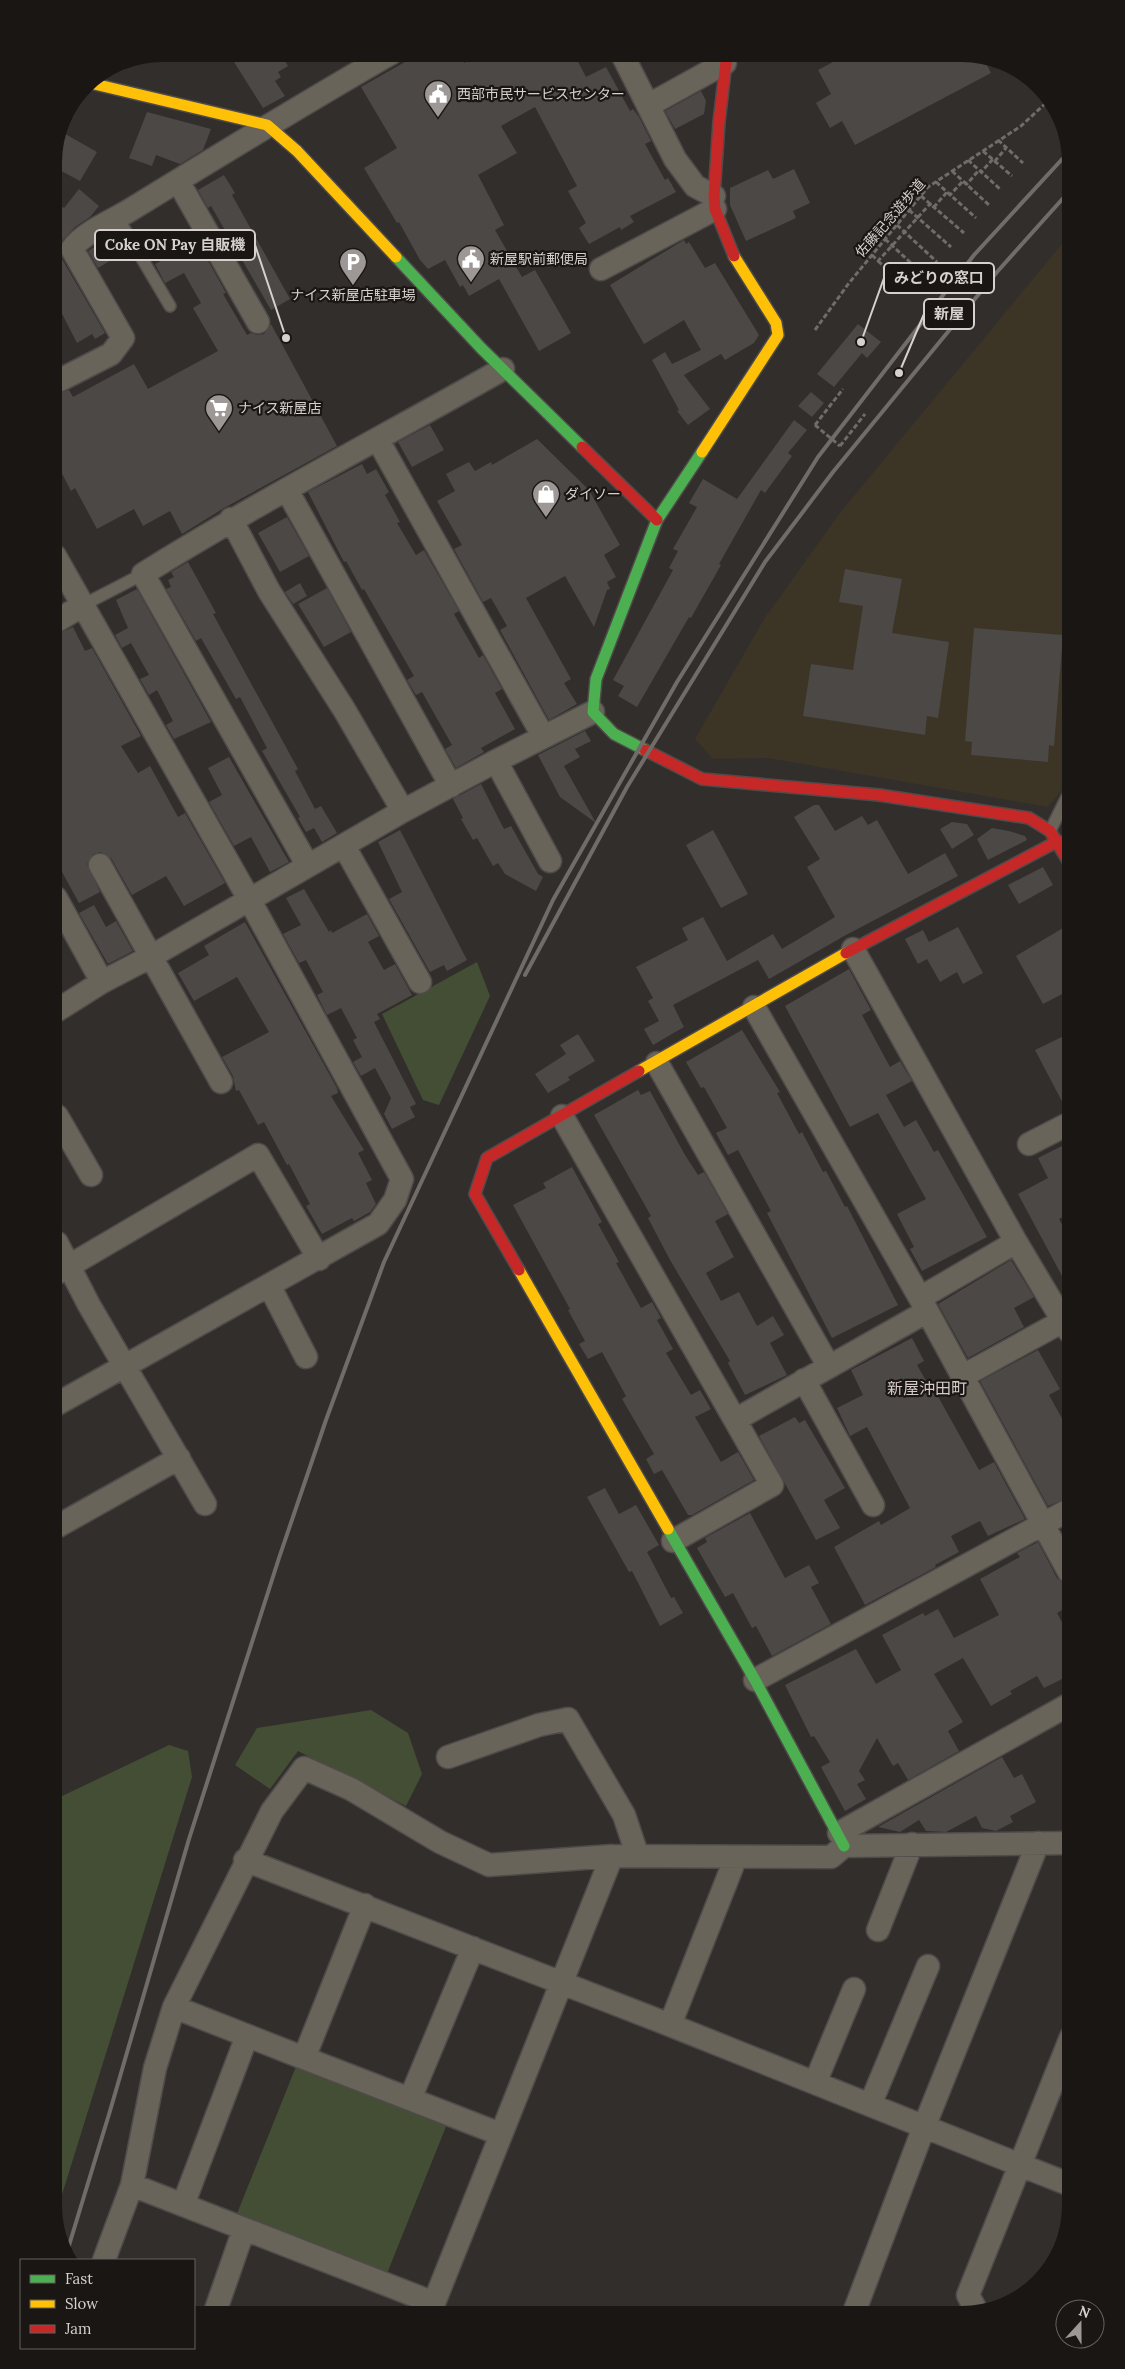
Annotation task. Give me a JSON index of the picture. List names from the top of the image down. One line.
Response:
{"streets":{"path":["佐藤記念遊歩道"]},"districts":["新屋沖田町"],"places":{"public building":["西部市民サービスセンター","新屋駅前郵便局"],"parking":["ナイス新屋店駐車場"],"other":["Coke ON Pay 自販機","みどりの窓口","新屋"],"supermarket":["ナイス新屋店"],"shop":["ダイソー"]},"legend":["Fast","Slow","Jam"],"north":"top"}
